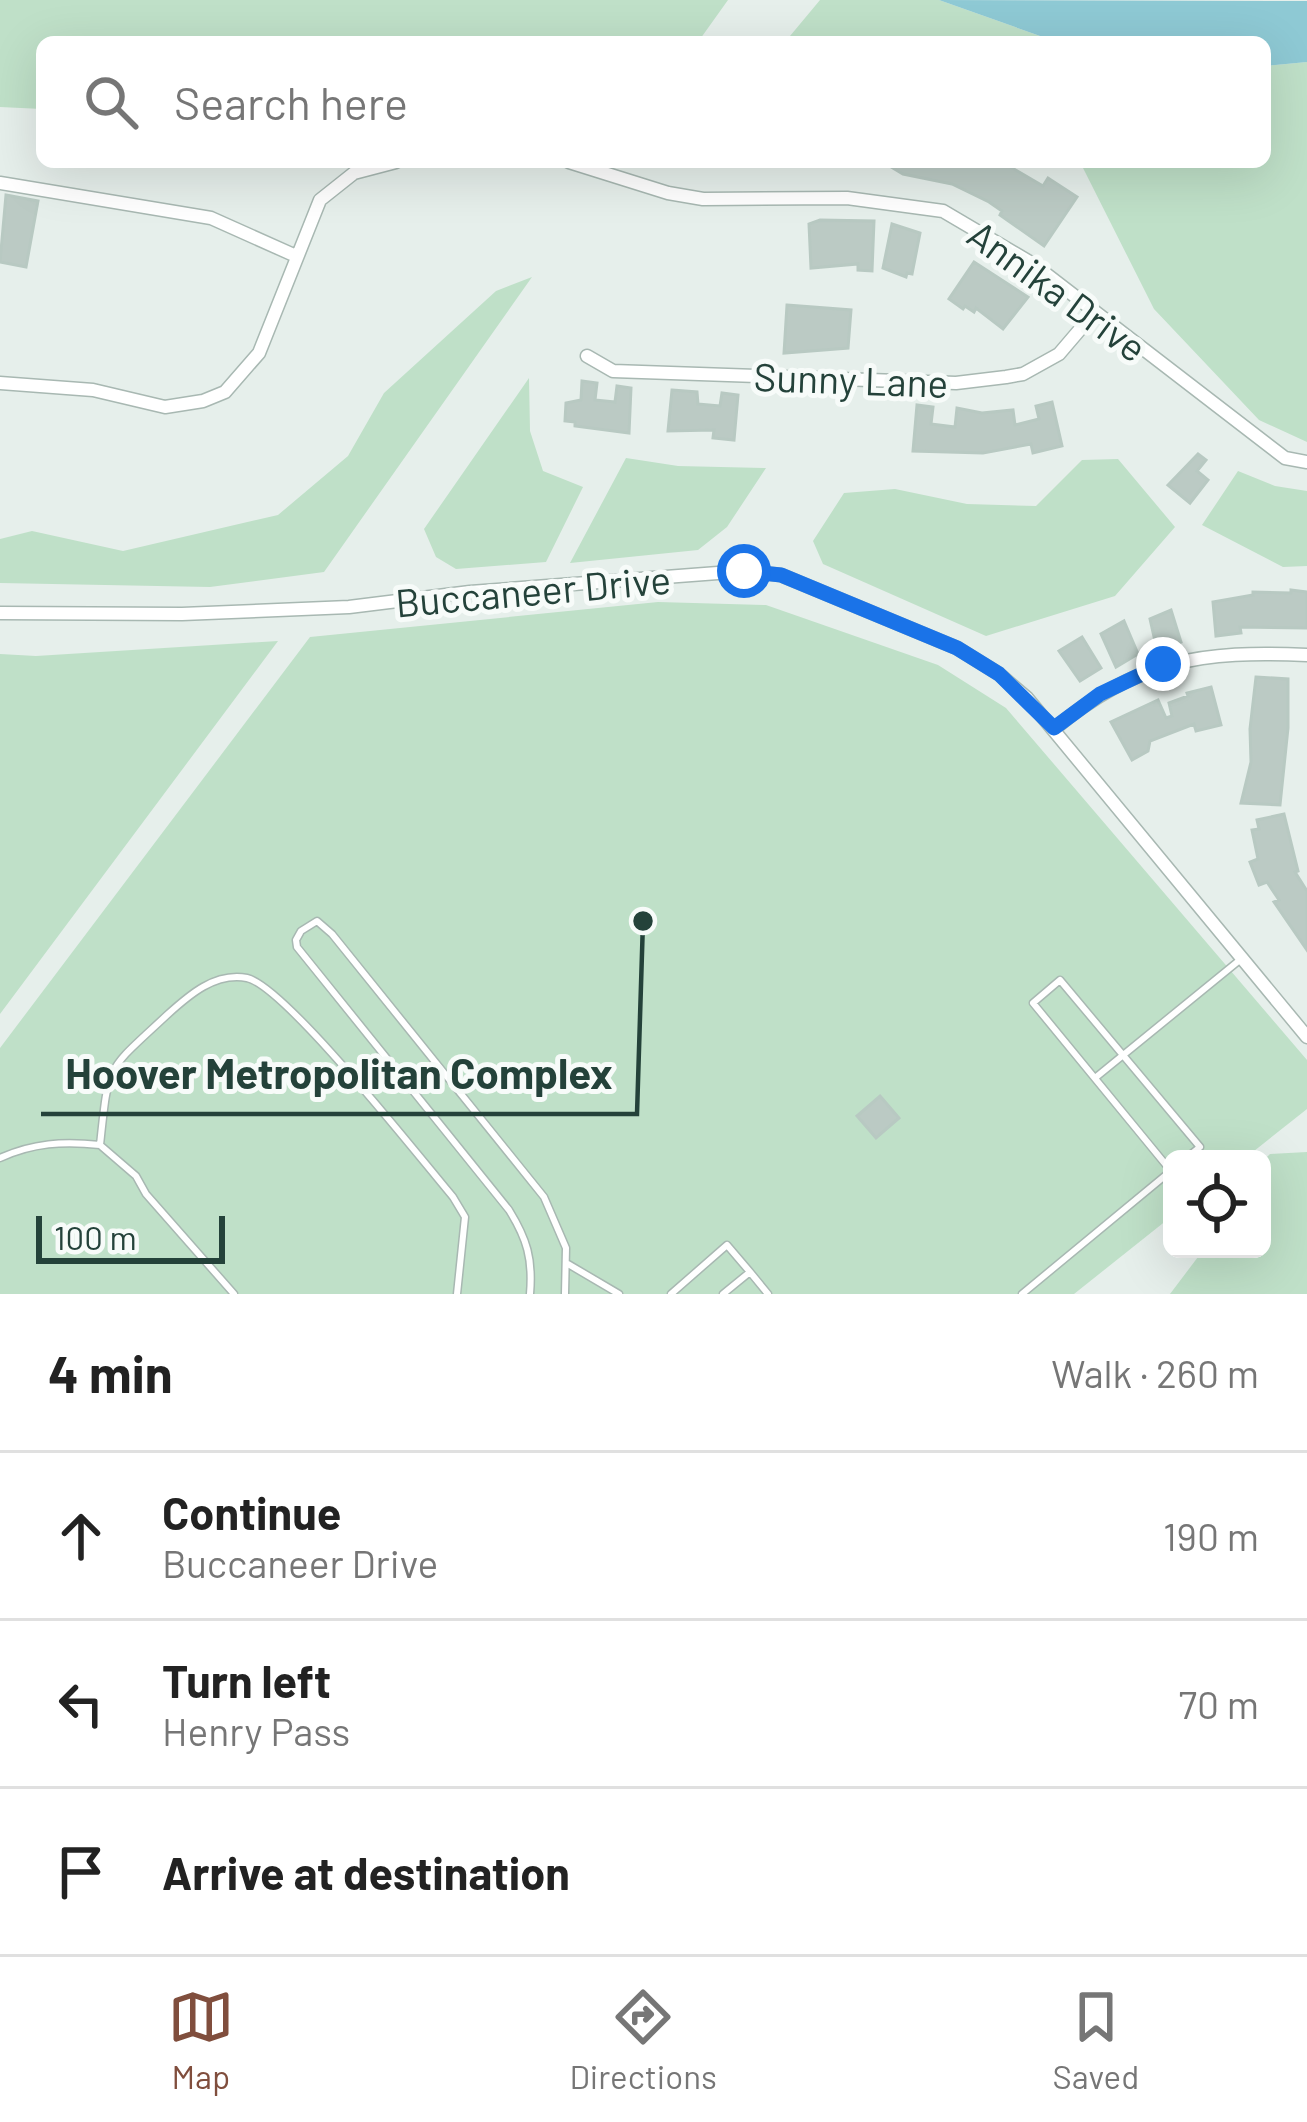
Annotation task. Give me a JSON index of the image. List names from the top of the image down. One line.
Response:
{"streets":{"street":["Annika Drive","Sunny Lane","Buccaneer Drive"]},"crossings":[["Annika Drive","Sunny Lane"]],"places":["Hoover Metropolitan Complex"],"scale_bar":"100 m","page":{"search":"Search here","scale":"100 m","heading":["4 min","Walk · 260 m"],"list":[["Continue","Buccaneer Drive","190 m"],["Turn left","Henry Pass","70 m"],"Arrive at destination"],"nav":["Map","Directions","Saved"]}}
